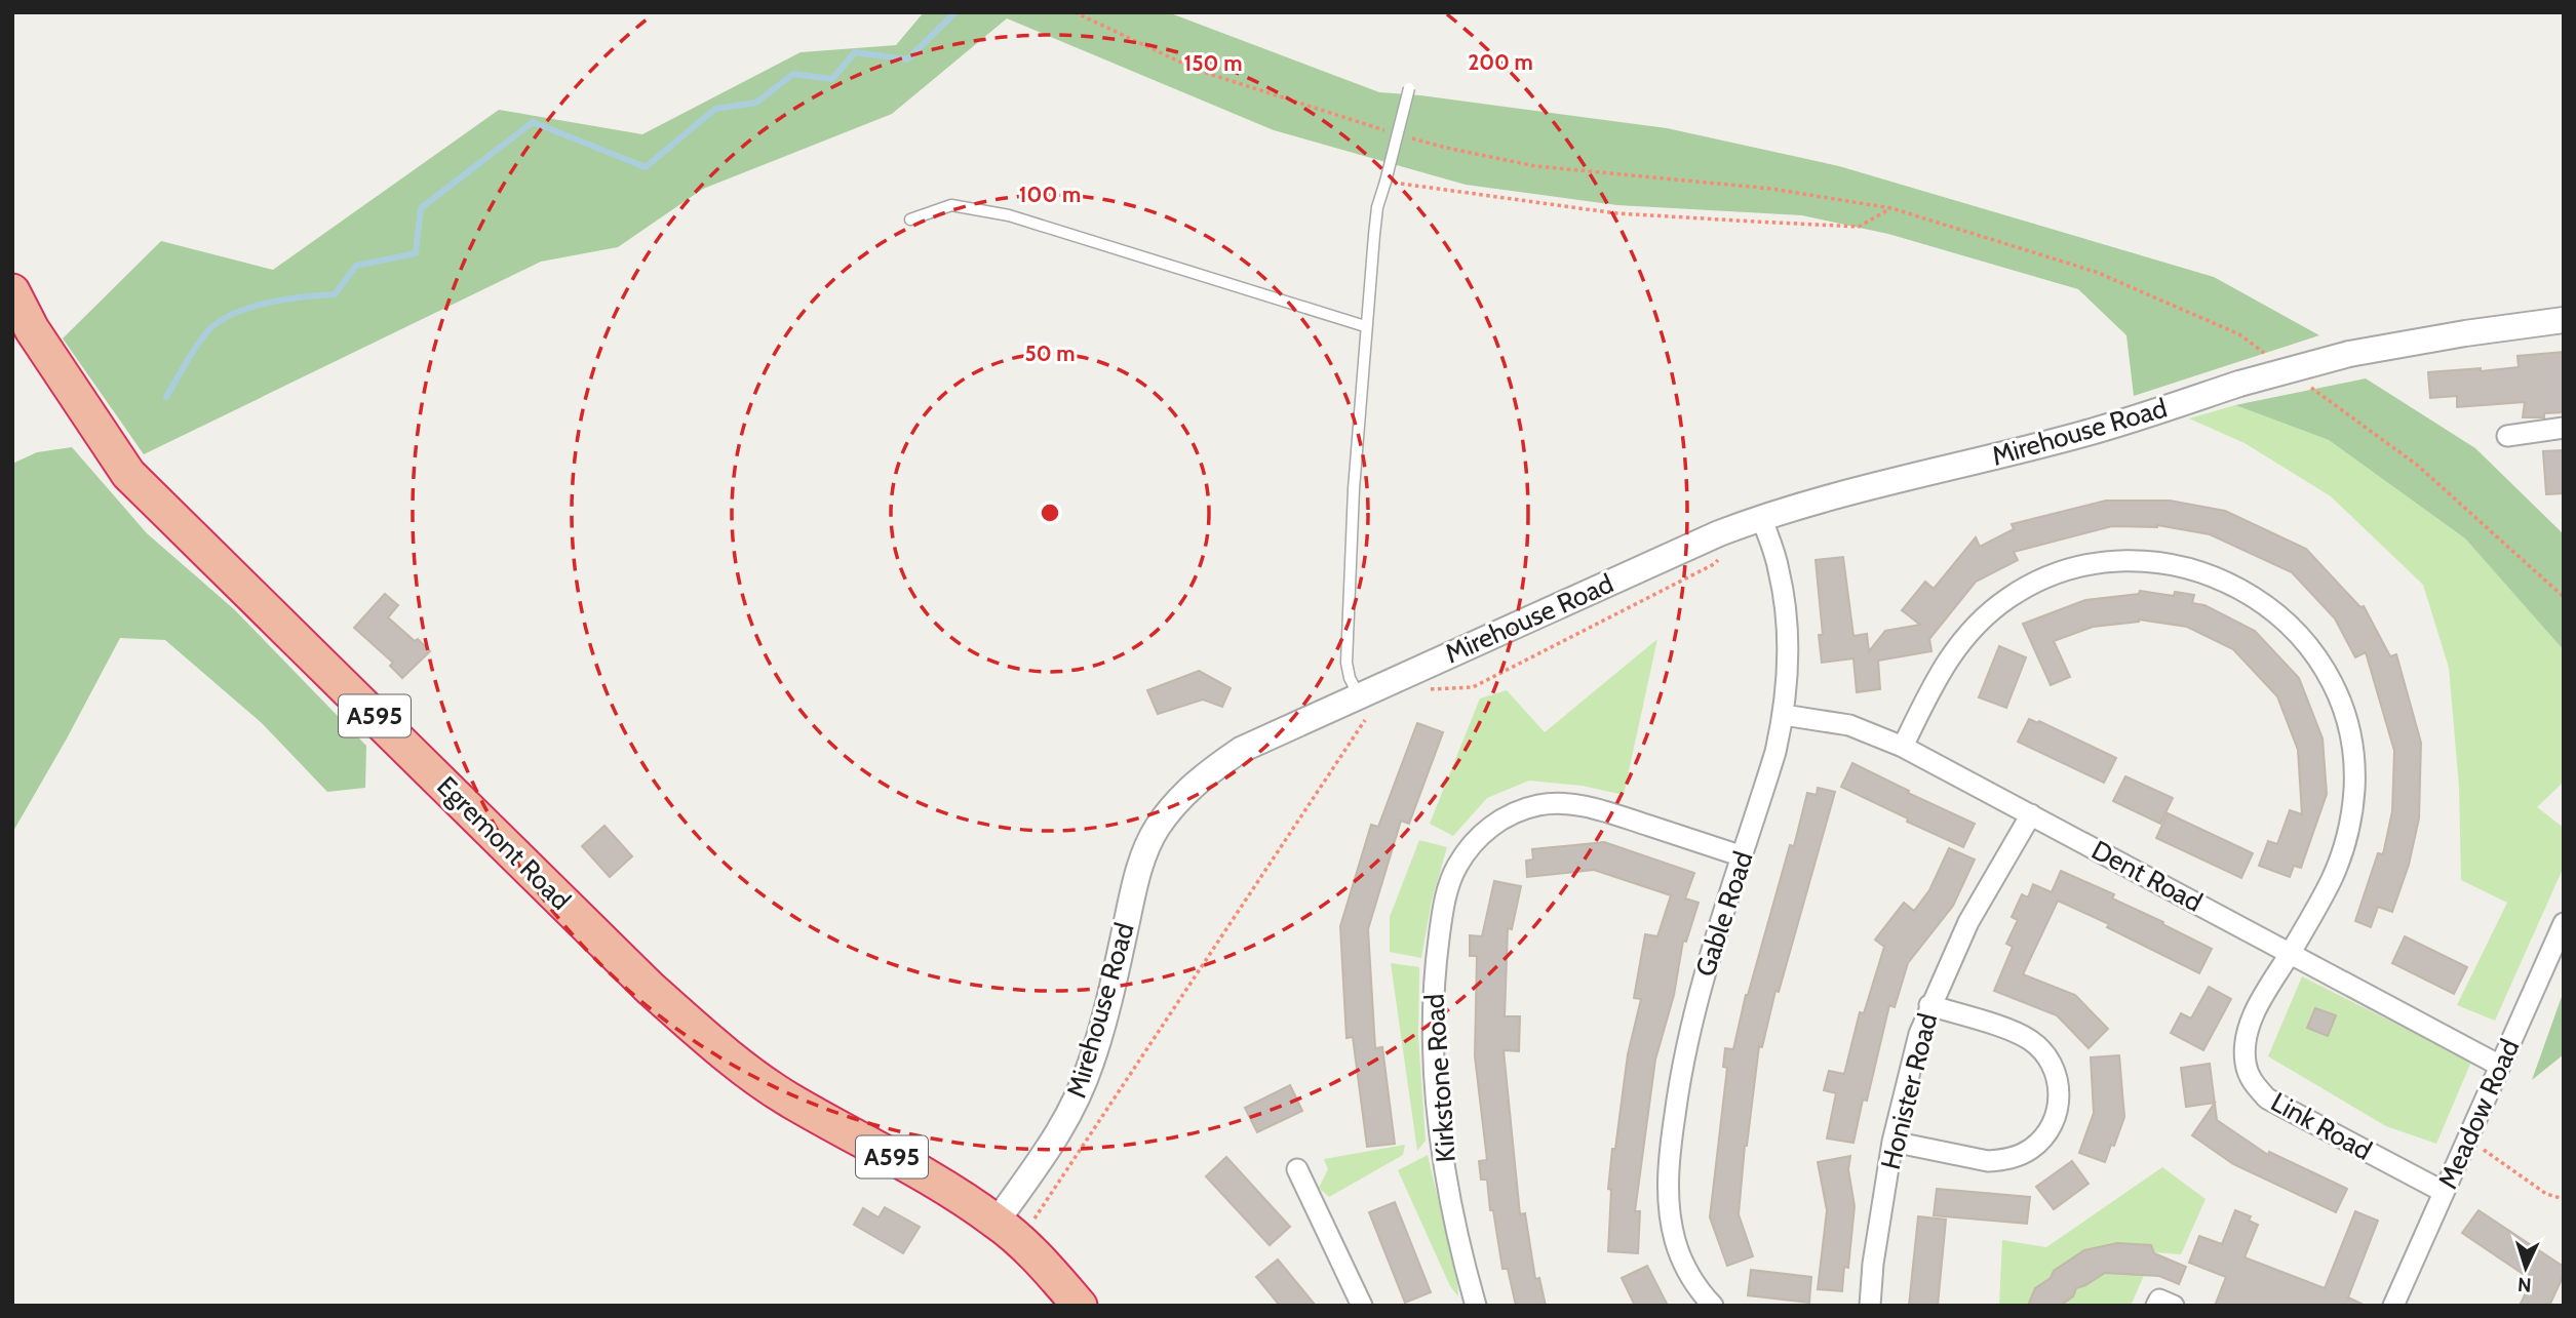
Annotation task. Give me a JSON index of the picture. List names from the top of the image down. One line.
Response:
{"streets":{"highway":["A595","Egremont Road"],"street":["Mirehouse Road","Dent Road","Gable Road","Kirkstone Road","Honister Road","Meadow Road","Link Road"]},"crossings":[["Mirehouse Road","Egremont Road"],["Mirehouse Road","Gable Road"],["Dent Road","Gable Road"],["Dent Road","Honister Road"],["Dent Road","Meadow Road"],["Dent Road","Link Road"],["Gable Road","Kirkstone Road"],["Meadow Road","Link Road"]],"north":"bottom","rings":["200 m","150 m","100 m","50 m"]}
